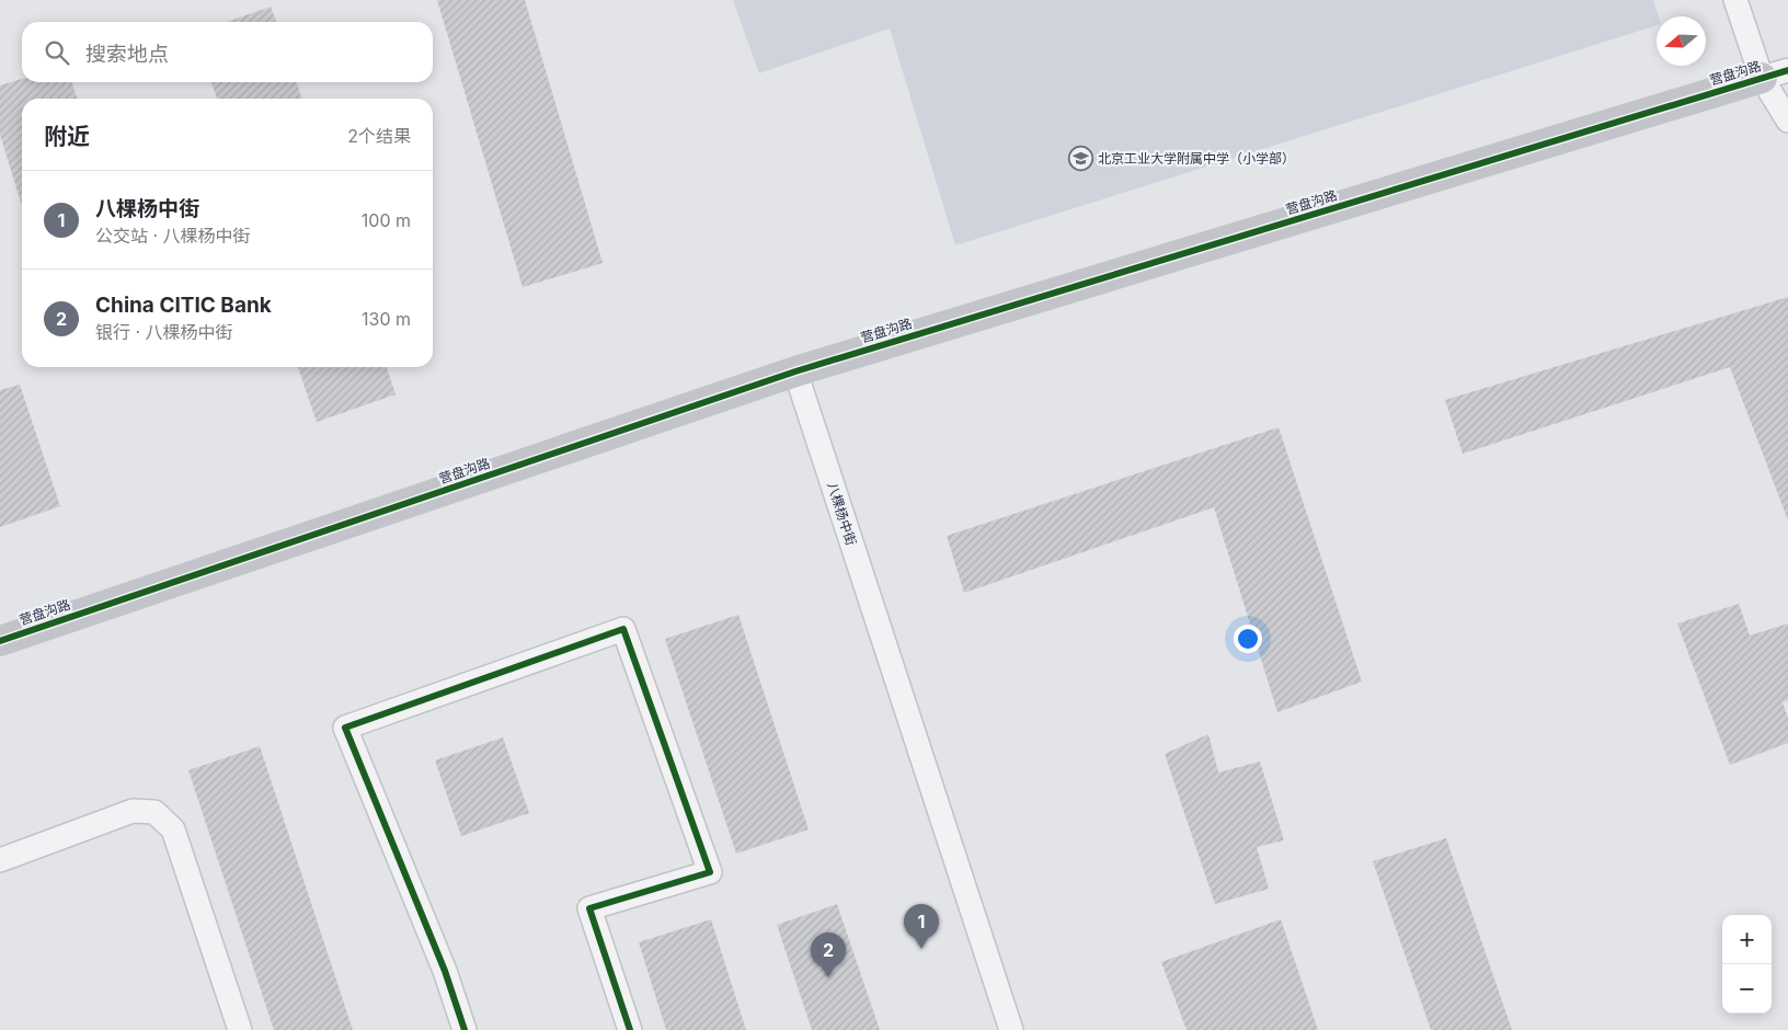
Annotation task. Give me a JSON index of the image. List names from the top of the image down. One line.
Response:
{"streets":{"street":["营盘沟路","八棵杨中街"]},"crossings":[["营盘沟路","八棵杨中街"]],"places":{"school or university":["北京工业大学附属中学（小学部）"]},"north":"left","page":{"search":"搜索地点","heading":["附近","2个结果"],"list":[{"mark":"1","name":"八棵杨中街","note":"公交站 · 八棵杨中街","value":"100 m"},{"mark":"2","name":"China CITIC Bank","note":"银行 · 八棵杨中街","value":"130 m"}],"pins":["1","2"],"map_buttons":["+","−"]}}
